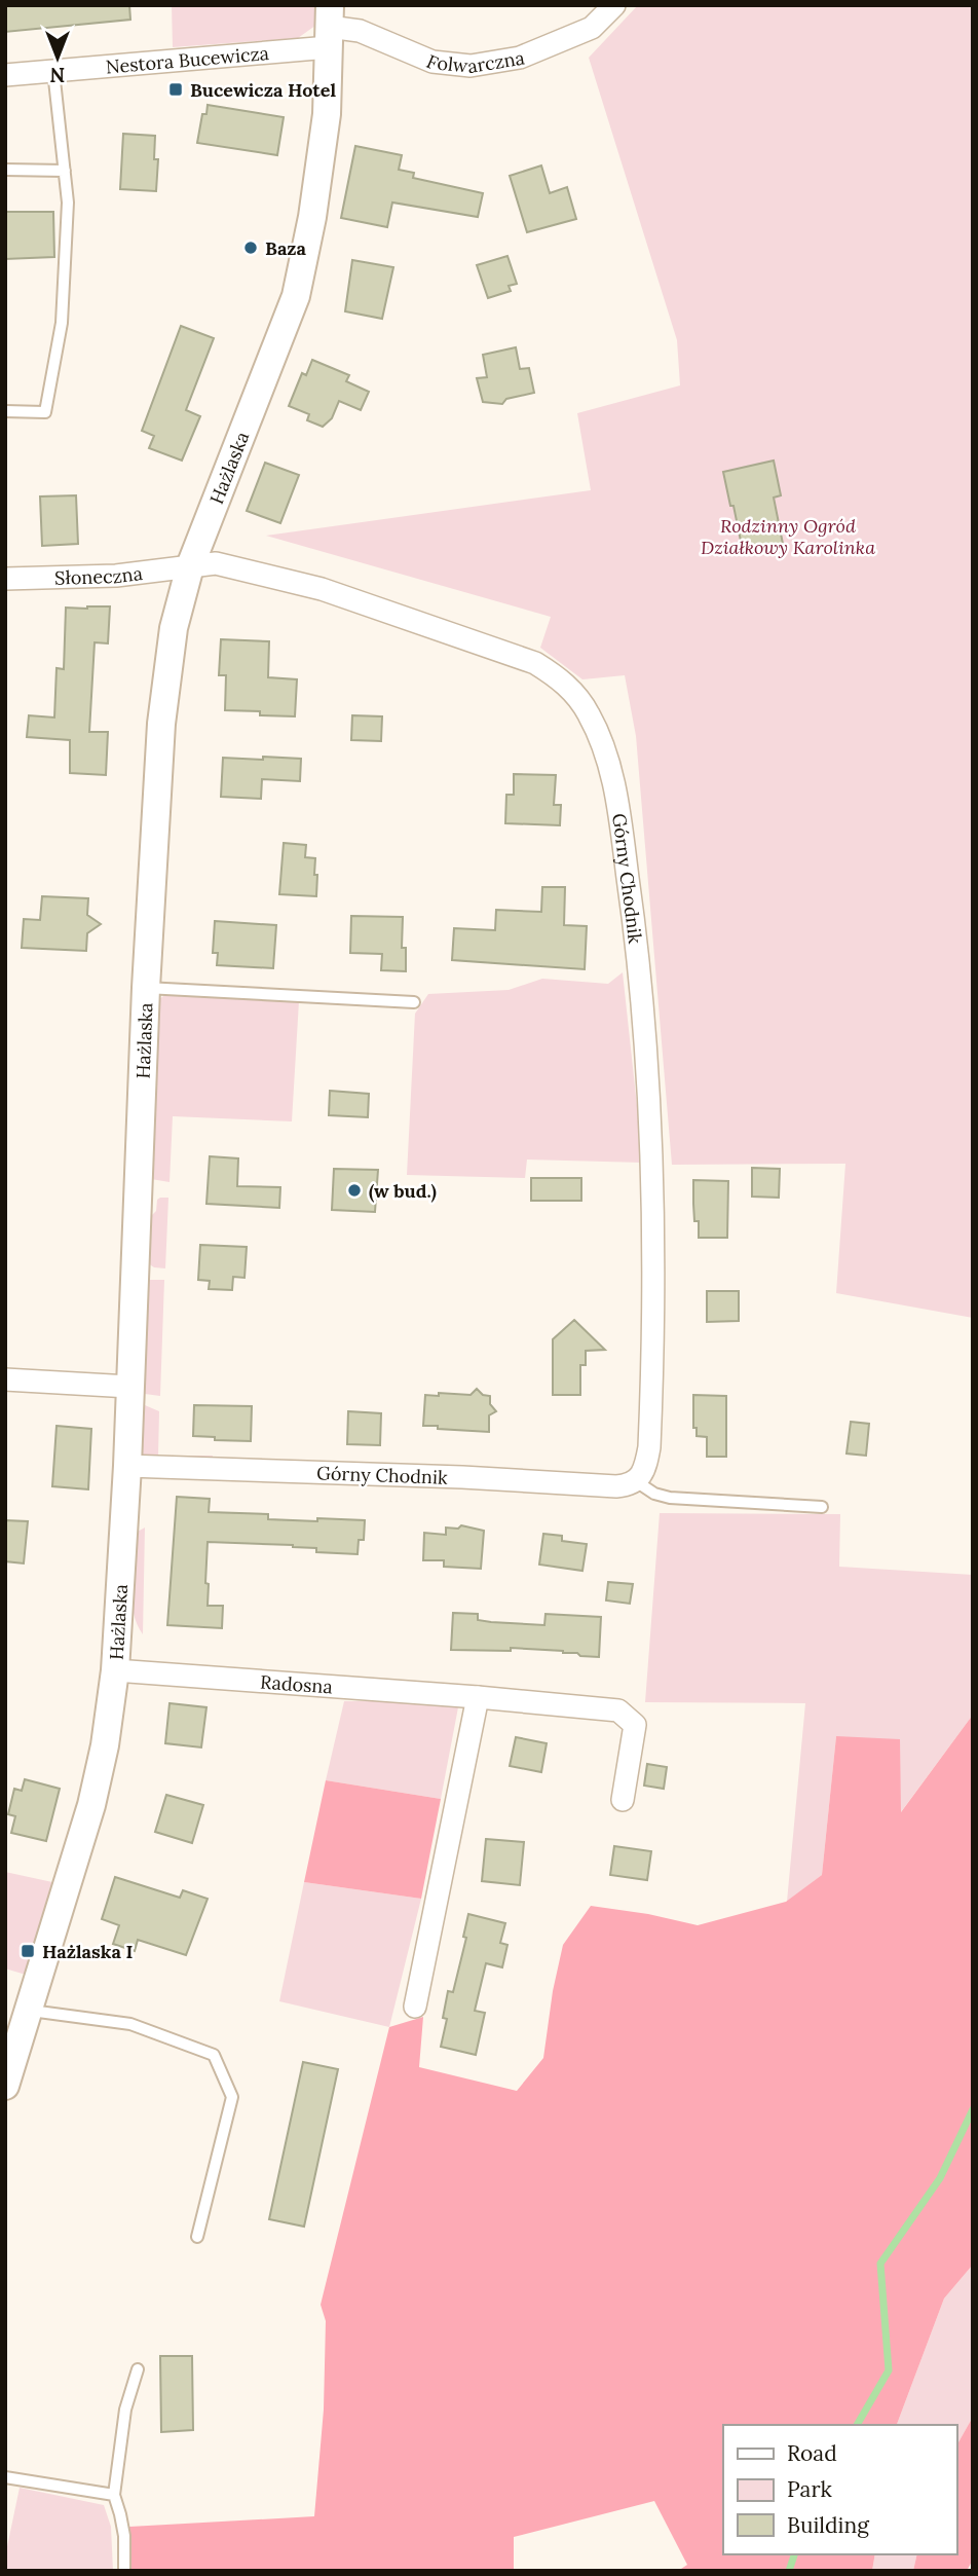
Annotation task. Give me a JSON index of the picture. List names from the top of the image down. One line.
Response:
{"streets":{"street":["Folwarczna","Nestora Bucewicza","Hażlaska","Słoneczna","Górny Chodnik","Radosna"]},"crossings":[["Folwarczna","Nestora Bucewicza"],["Folwarczna","Hażlaska"],["Nestora Bucewicza","Hażlaska"],["Hażlaska","Słoneczna"],["Hażlaska","Górny Chodnik"],["Hażlaska","Radosna"],["Słoneczna","Górny Chodnik"]],"parks":["Rodzinny Ogród Działkowy Karolinka"],"places":{"transit":["Bucewicza Hotel","Hażlaska I"],"other":["Baza","(w bud.)"]},"legend":["Road","Park","Building"],"north":"bottom"}
